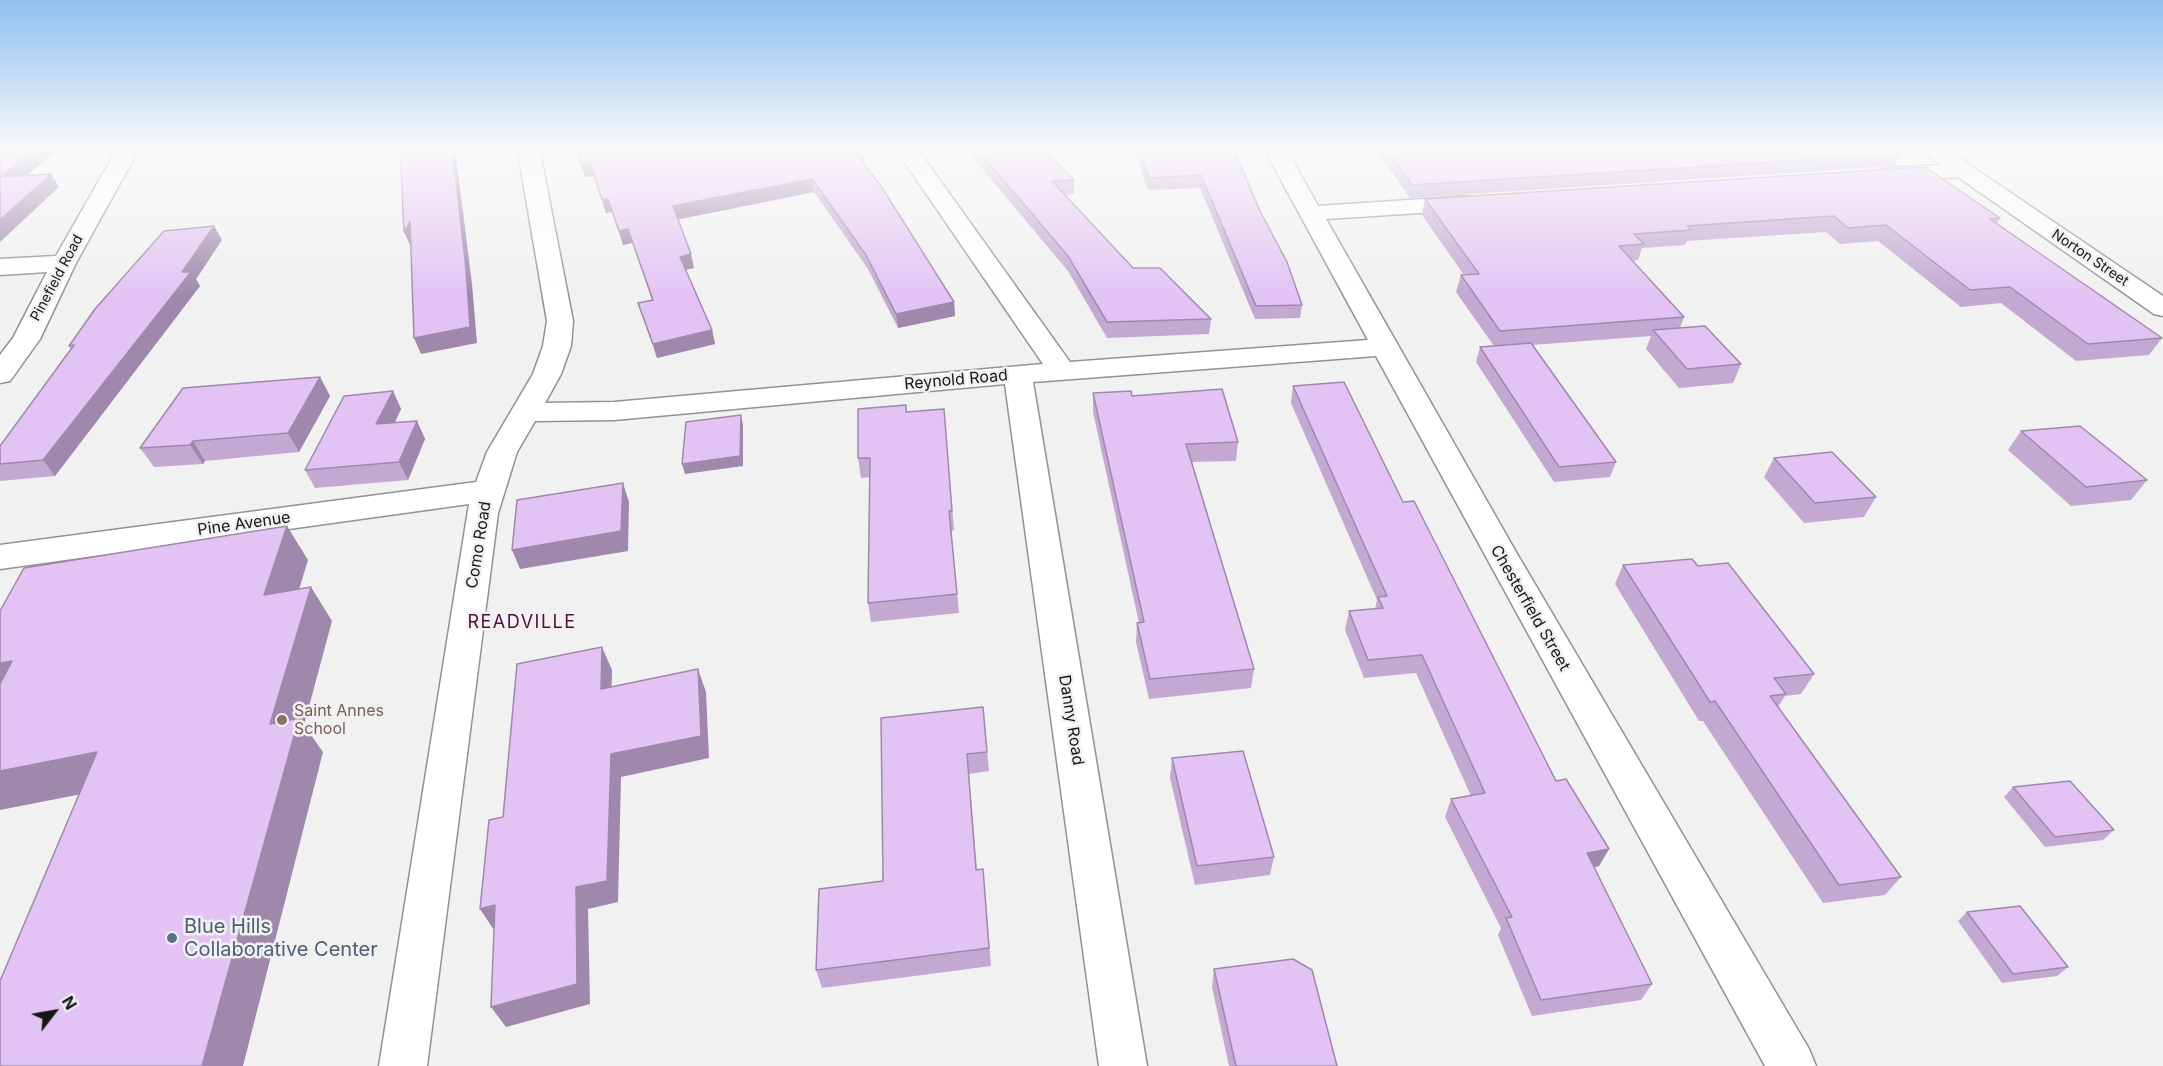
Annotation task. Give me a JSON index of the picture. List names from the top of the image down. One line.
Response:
{"streets":{"street":["Norton Street","Pinefield Road","Reynold Road","Pine Avenue","Como Road","Chesterfield Street","Danny Road"]},"crossings":[["Reynold Road","Como Road"],["Reynold Road","Chesterfield Street"],["Reynold Road","Danny Road"],["Pine Avenue","Como Road"]],"districts":["READVILLE"],"places":["Saint Annes School","Blue Hills Collaborative Center"],"north":"top right"}
